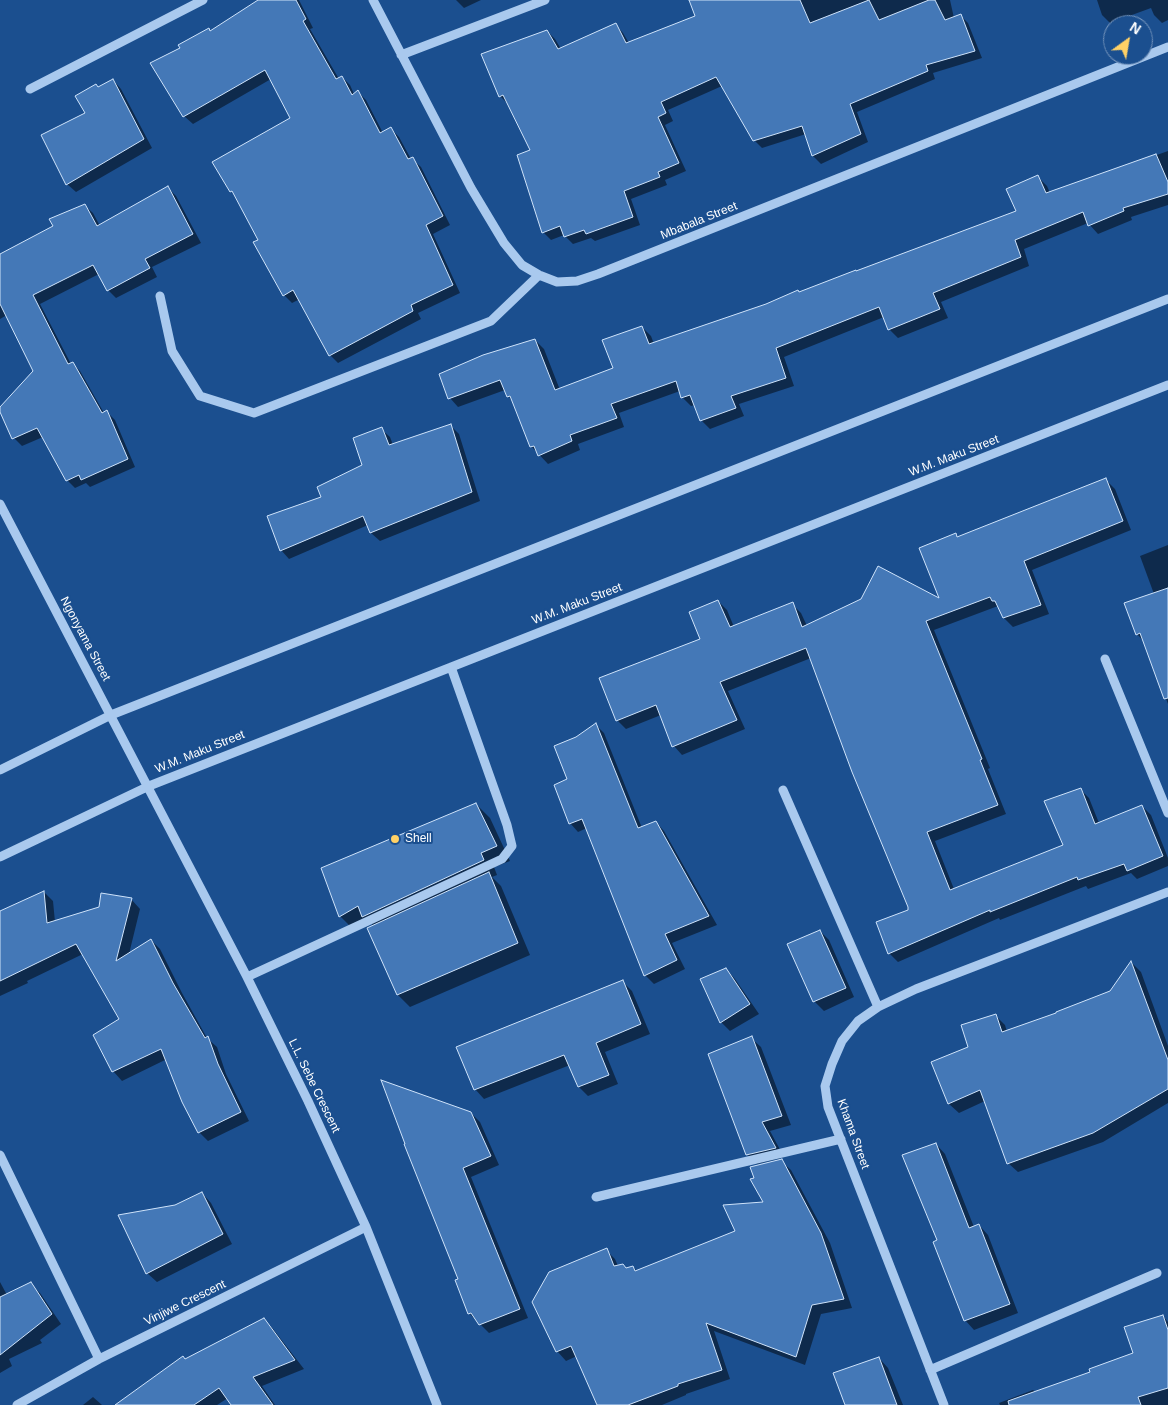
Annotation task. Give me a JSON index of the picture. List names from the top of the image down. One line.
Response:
{"streets":{"street":["Mbabala Street","W.M. Maku Street","Ngonyama Street","L.L. Sebe Crescent","Khama Street","Vinjiwe Crescent"]},"crossings":[["W.M. Maku Street","Ngonyama Street"],["W.M. Maku Street","L.L. Sebe Crescent"],["Ngonyama Street","L.L. Sebe Crescent"],["L.L. Sebe Crescent","Vinjiwe Crescent"]],"places":["Shell"],"north":"top right"}
